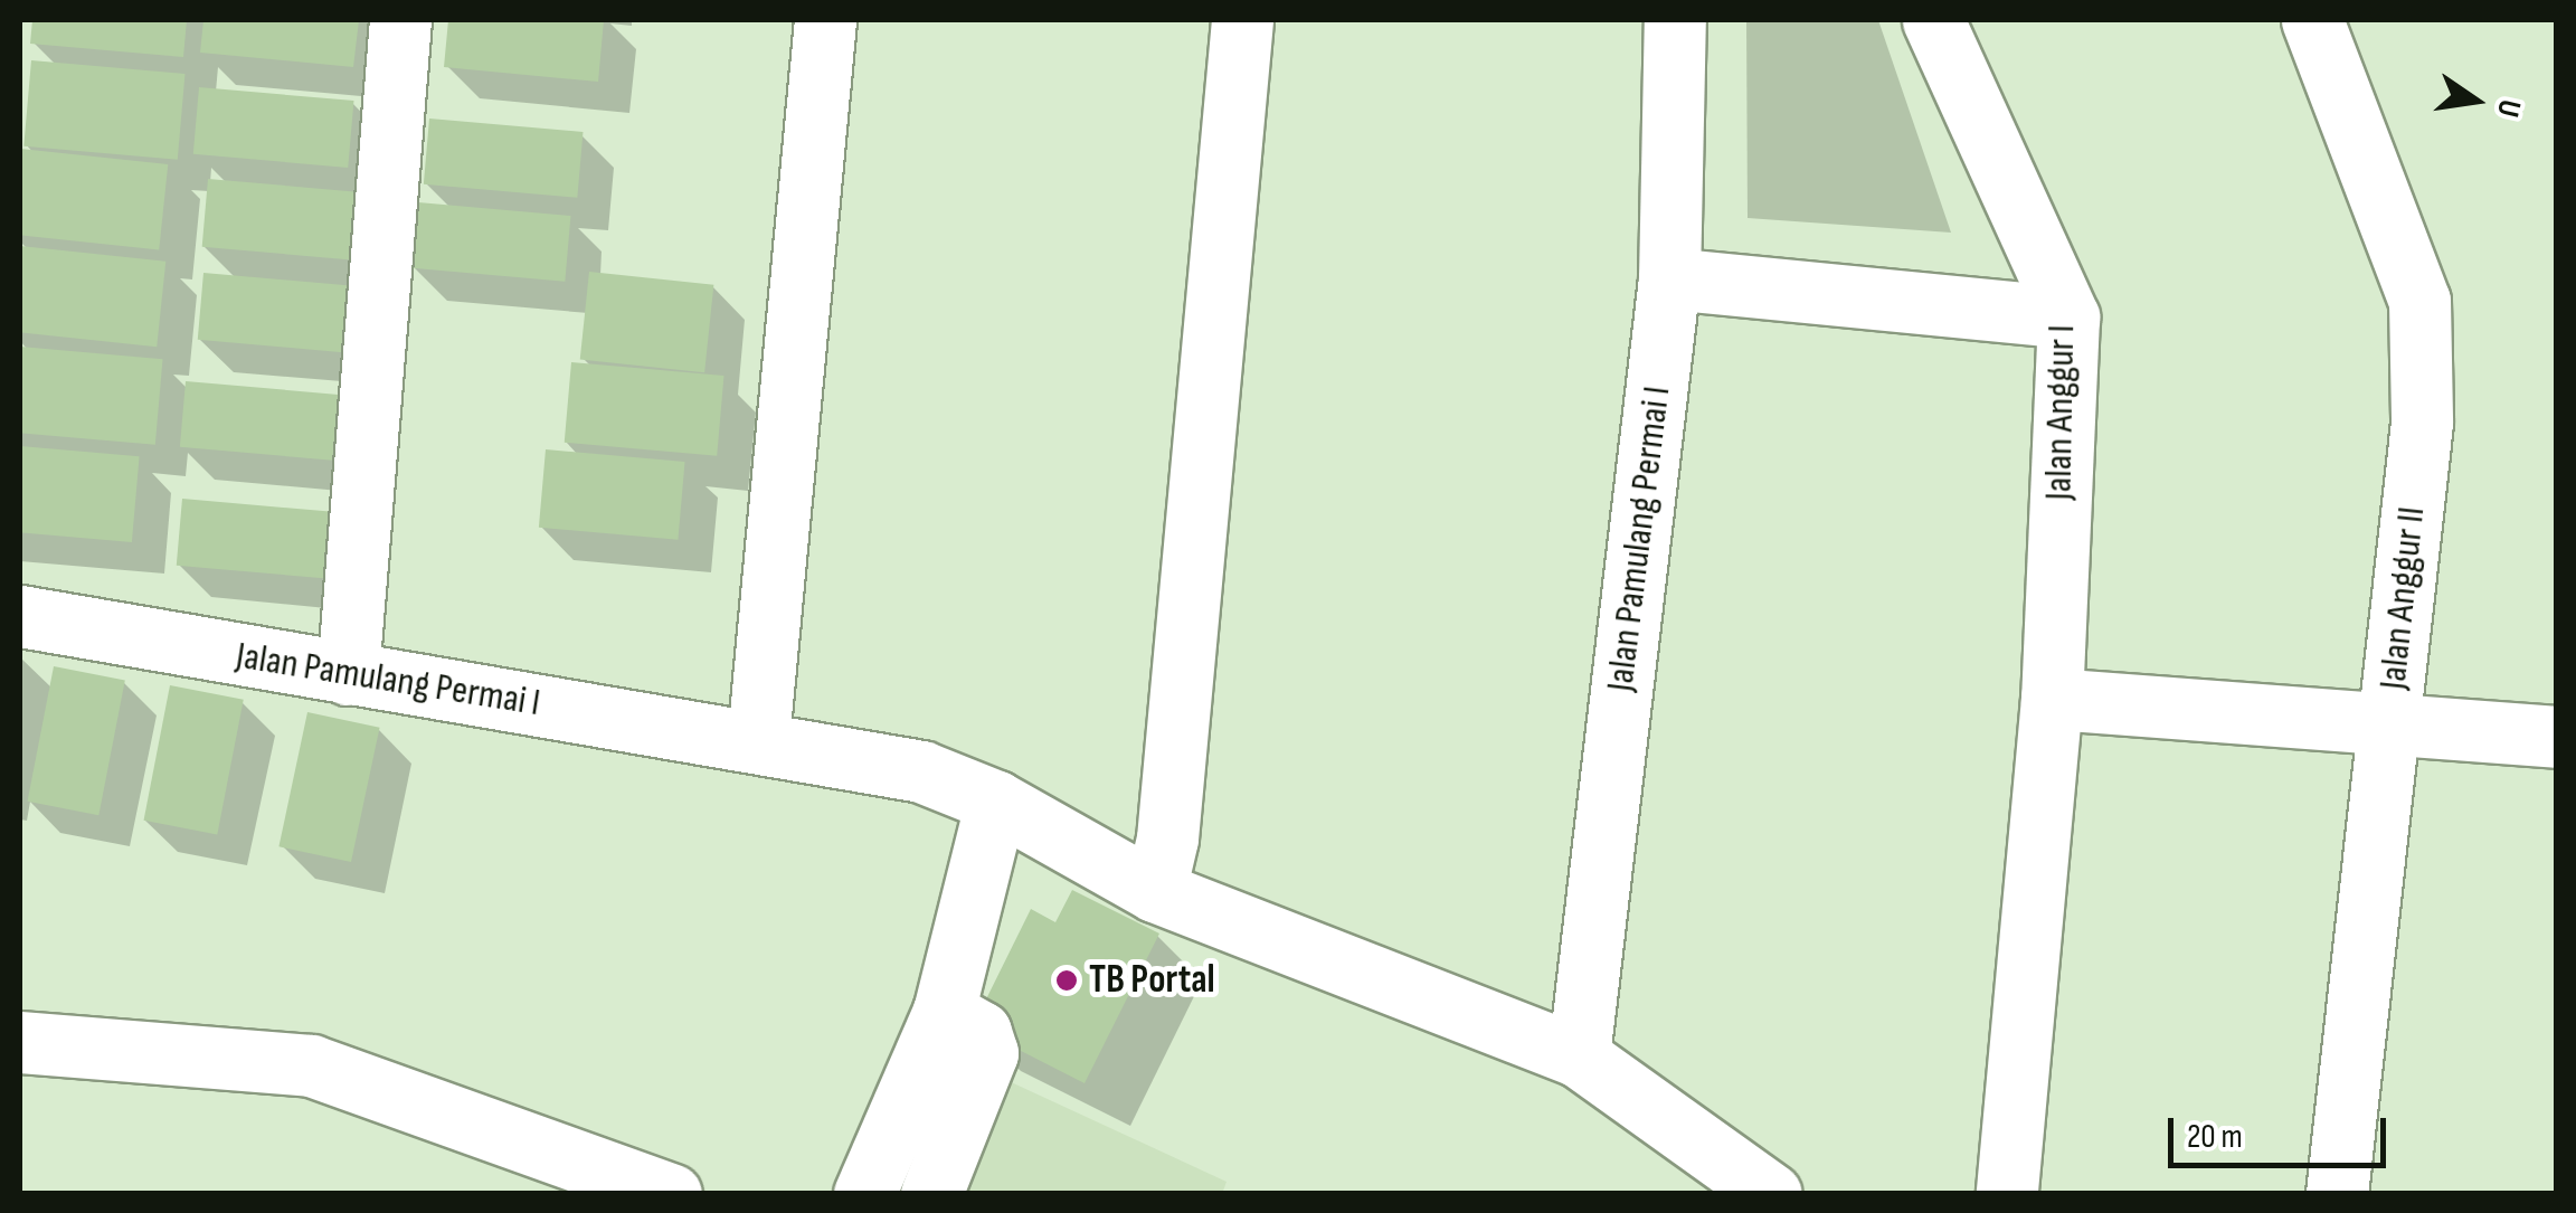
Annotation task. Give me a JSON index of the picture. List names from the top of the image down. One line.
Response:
{"streets":{"street":["Jalan Anggur I","Jalan Pamulang Permai I","Jalan Anggur II"]},"places":["TB Portal"],"scale_bar":"20 m","north":"right"}
